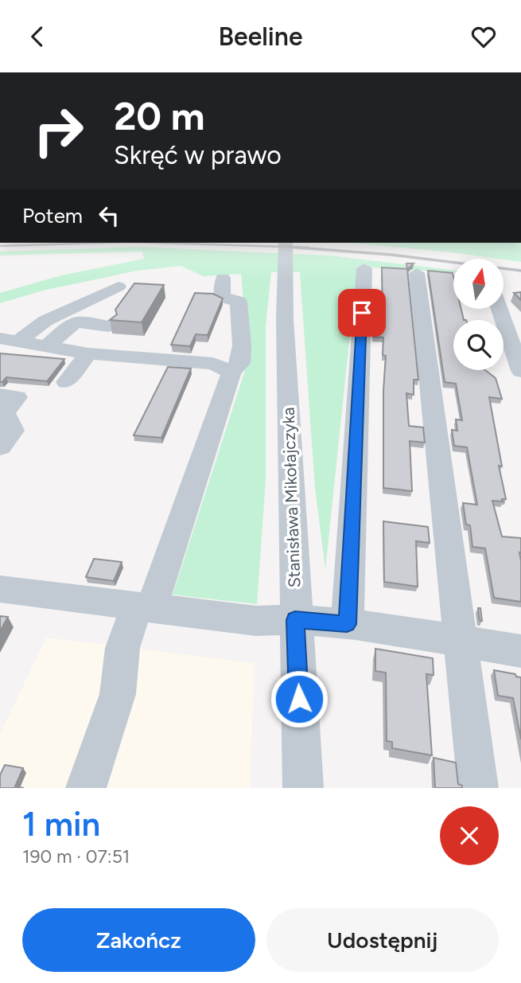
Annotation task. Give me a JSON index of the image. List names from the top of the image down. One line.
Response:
{"streets":{"street":["Stanisława Mikołajczyka"]},"north":"top","page":{"header":"Beeline","turn":["20 m","Skręć w prawo"],"then":"Potem","heading":["1 min","190 m · 07:51"],"buttons":["Zakończ","Udostępnij"]}}
